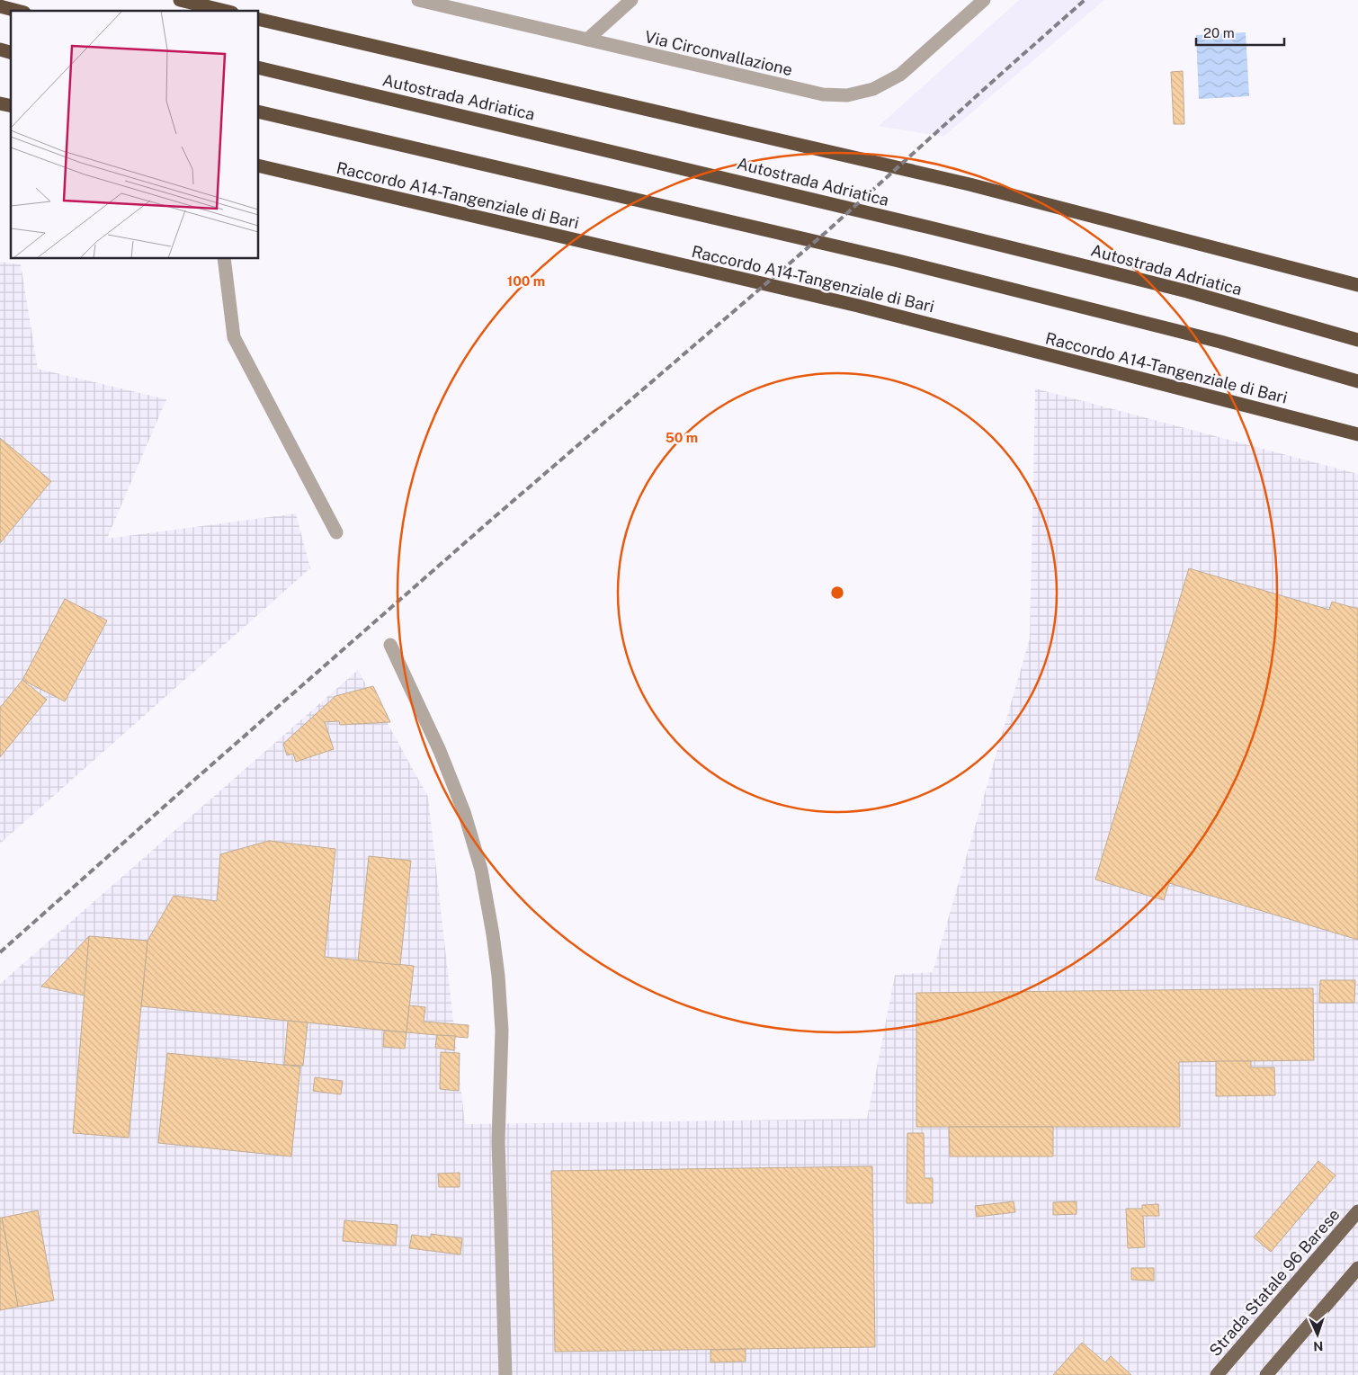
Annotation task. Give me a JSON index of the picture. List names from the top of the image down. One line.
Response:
{"streets":{"highway":["Autostrada Adriatica","Raccordo A14-Tangenziale di Bari"],"main road":["Strada Statale 96 Barese"],"street":["Via Circonvallazione"]},"scale_bar":"20 m","north":"bottom","rings":["100 m","50 m"]}
